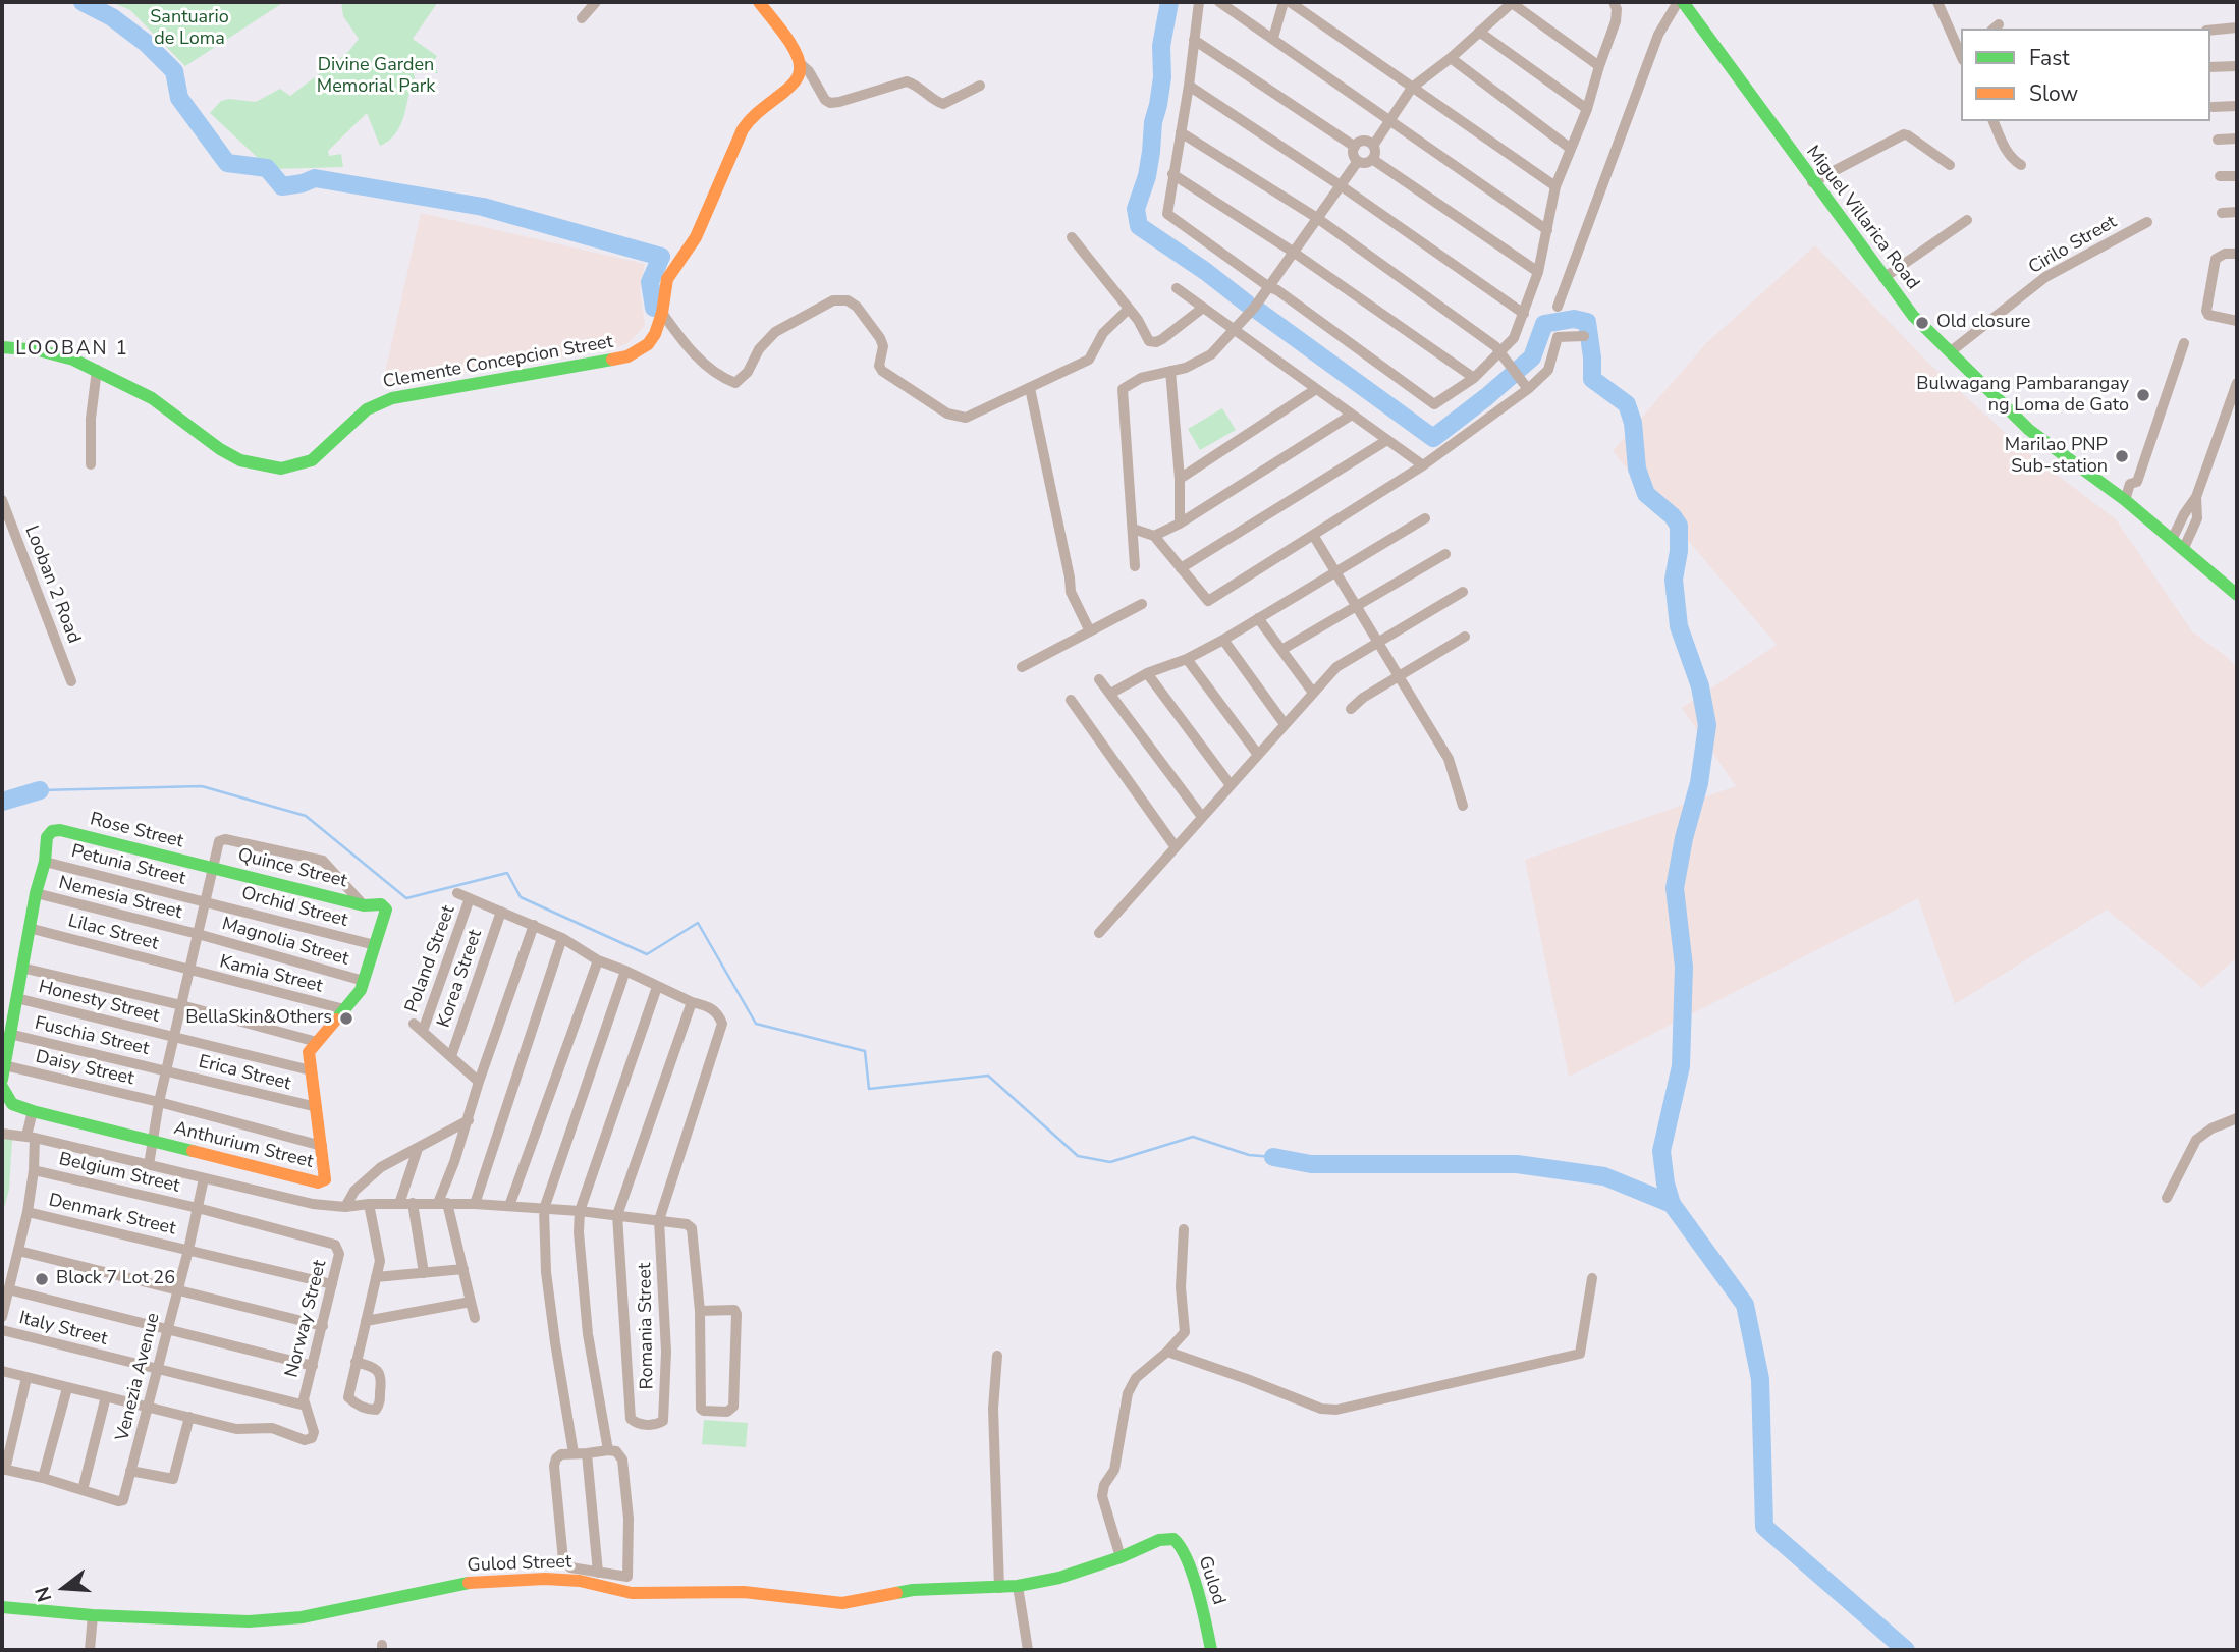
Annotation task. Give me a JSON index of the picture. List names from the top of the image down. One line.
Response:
{"streets":{"street":["Miguel Villarica Road","Cirilo Street","Clemente Concepcion Street","Looban 2 Road","Rose Street","Petunia Street","Quince Street","Nemesia Street","Orchid Street","Lilac Street","Magnolia Street","Poland Street","Kamia Street","Korea Street","Honesty Street","Fuschia Street","Daisy Street","Erica Street","Anthurium Street","Belgium Street","Denmark Street","Norway Street","Romania Street","Italy Street","Venezia Avenue","Gulod Street","Gulod"]},"crossings":[["Miguel Villarica Road","Cirilo Street"],["Rose Street","Petunia Street"],["Rose Street","Quince Street"],["Petunia Street","Orchid Street"],["Nemesia Street","Magnolia Street"],["Lilac Street","Kamia Street"],["Poland Street","Korea Street"],["Fuschia Street","Erica Street"],["Daisy Street","Anthurium Street"],["Belgium Street","Norway Street"],["Belgium Street","Venezia Avenue"],["Denmark Street","Norway Street"],["Denmark Street","Venezia Avenue"],["Norway Street","Italy Street"],["Italy Street","Venezia Avenue"],["Gulod Street","Gulod"]],"districts":["LOOBAN 1"],"parks":["Santuario de Loma","Divine Garden Memorial Park"],"places":["Old closure","Bulwagang Pambarangay ng Loma de Gato","Marilao PNP Sub-station","BellaSkin&Others","Block 7 Lot 26"],"legend":["Fast","Slow"],"north":"left"}
